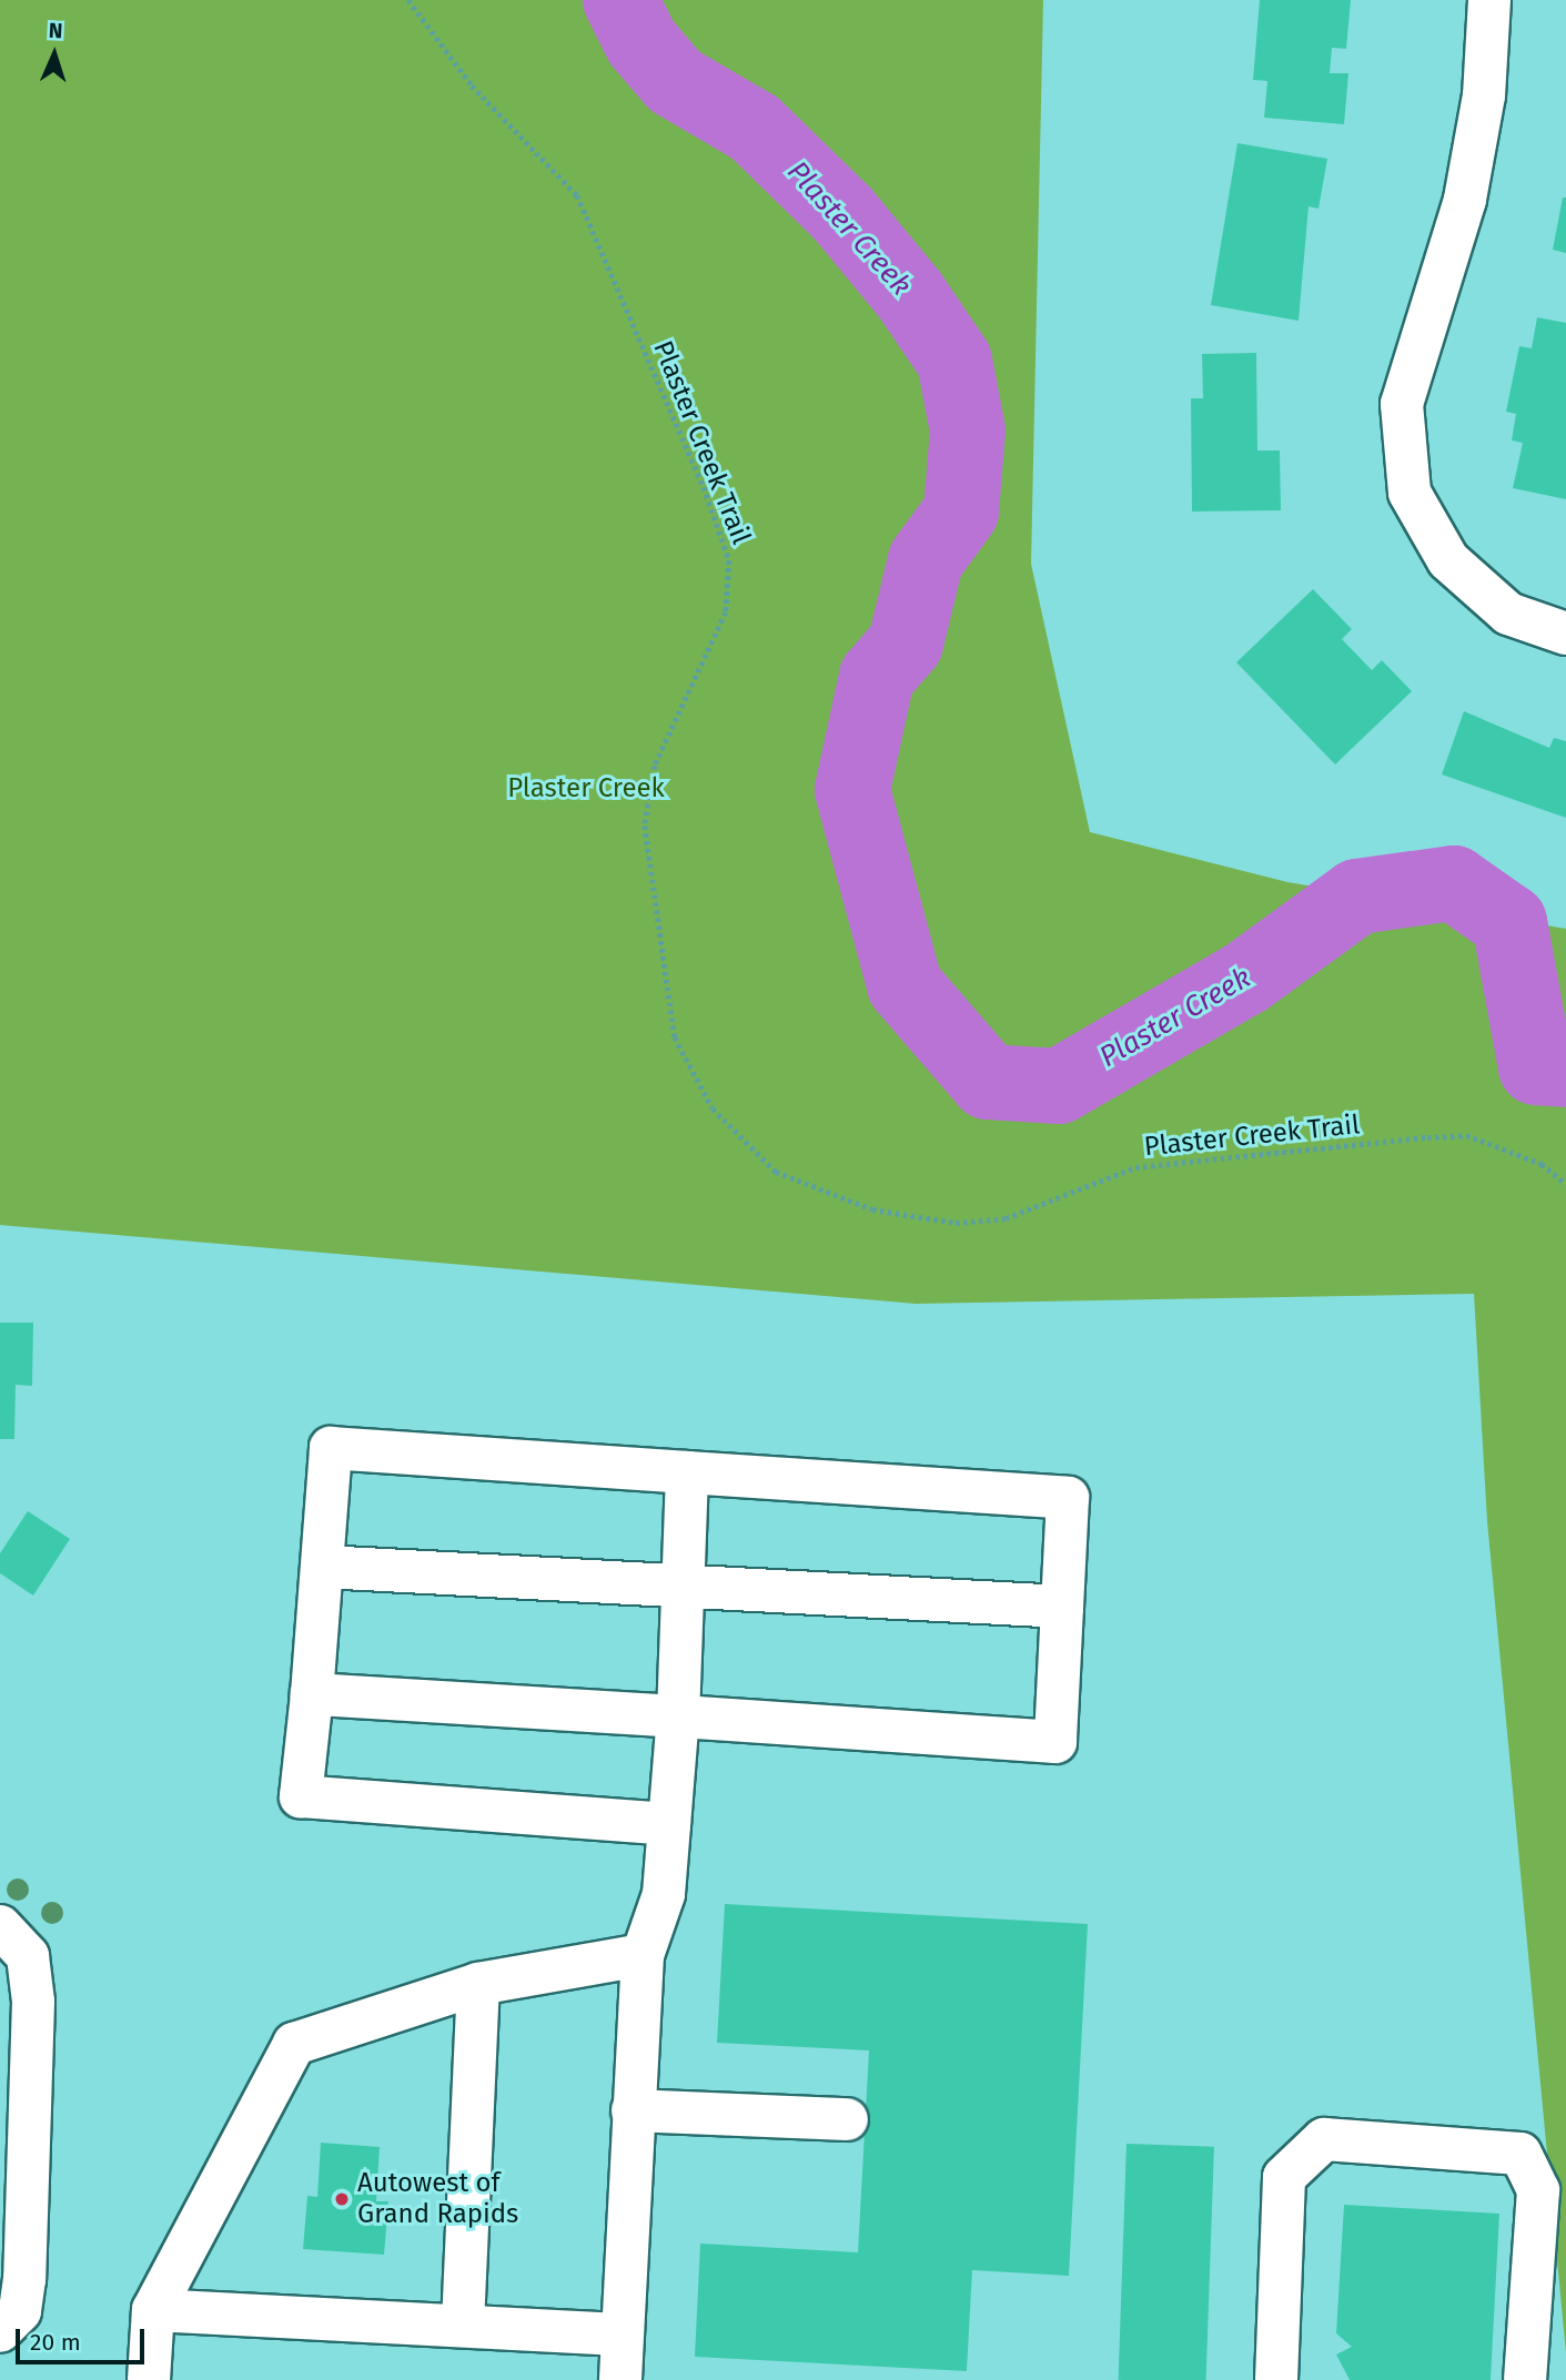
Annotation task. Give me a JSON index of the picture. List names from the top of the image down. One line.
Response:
{"streets":{"path":["Plaster Creek Trail"]},"water":["Plaster Creek"],"parks":["Plaster Creek"],"places":["Autowest of Grand Rapids"],"scale_bar":"20 m","north":"top"}
